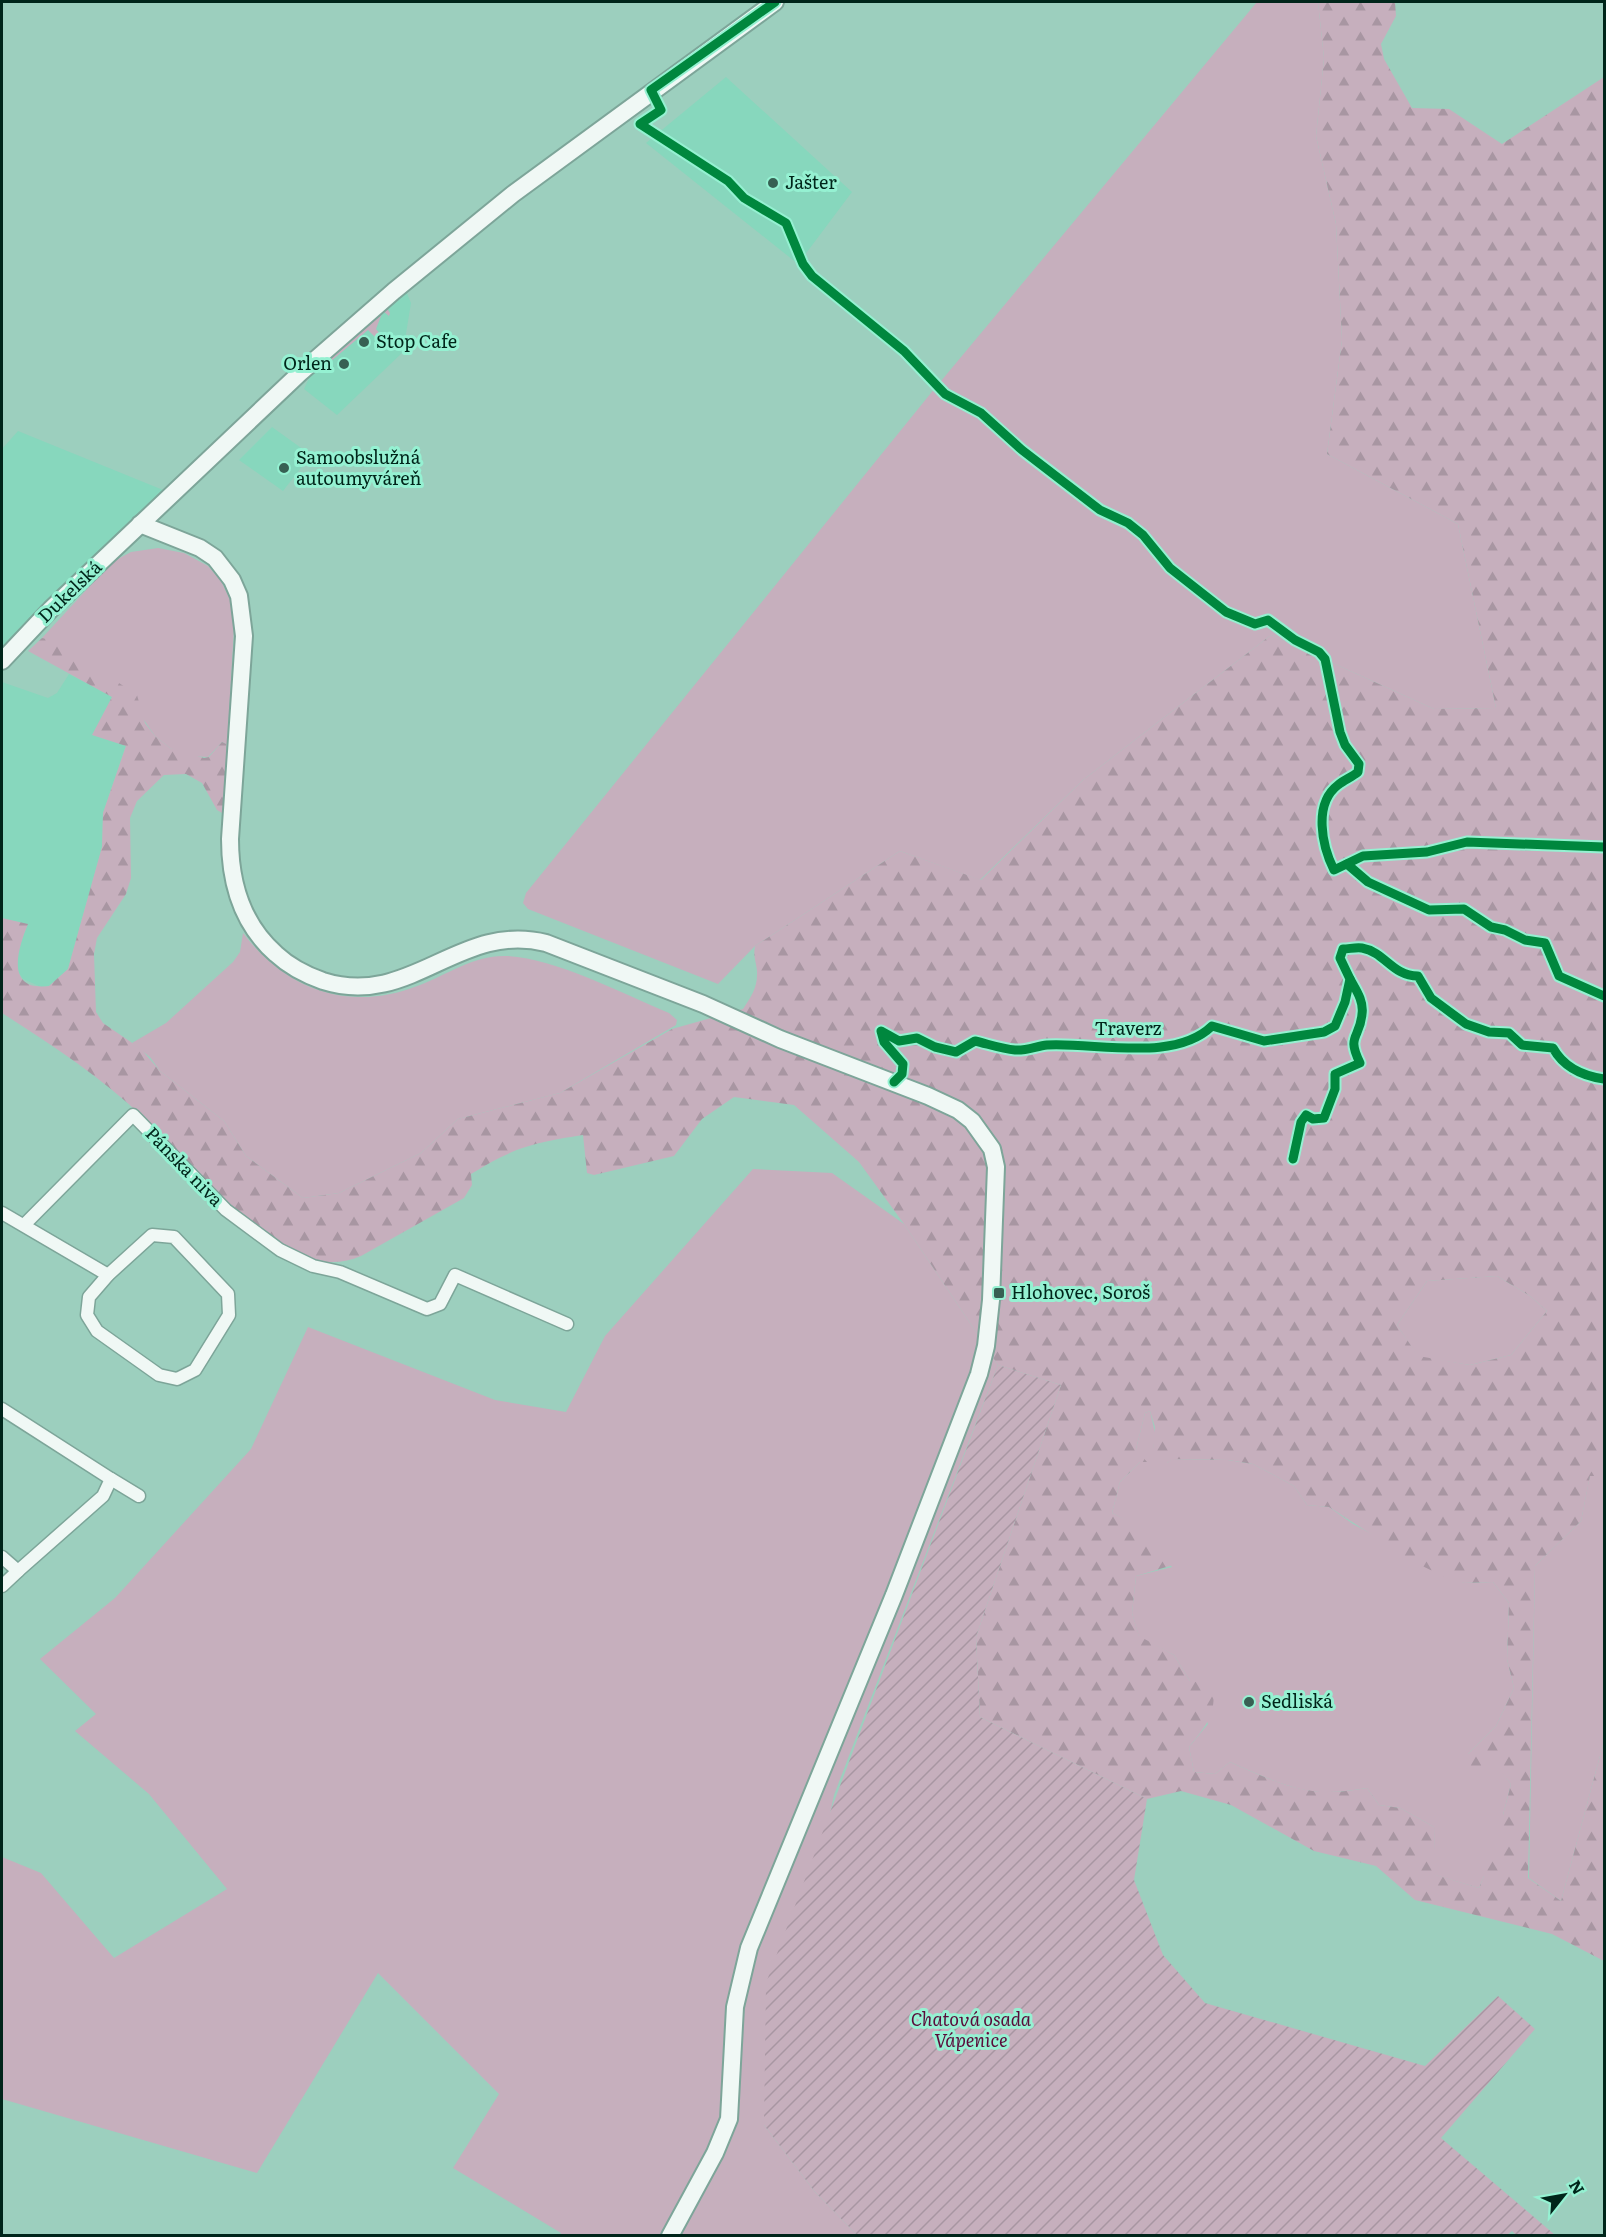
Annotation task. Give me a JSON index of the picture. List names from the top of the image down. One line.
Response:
{"streets":{"main road":["Dukelská"],"street":["Pánska niva"],"cycle path":["Traverz"]},"parks":["Chatová osada Vápenice"],"places":{"other":["Jašter","Stop Cafe","Orlen","Samoobslužná autoumyváreň","Sedliská"],"transit":["Hlohovec, Soroš"]},"north":"top right"}
